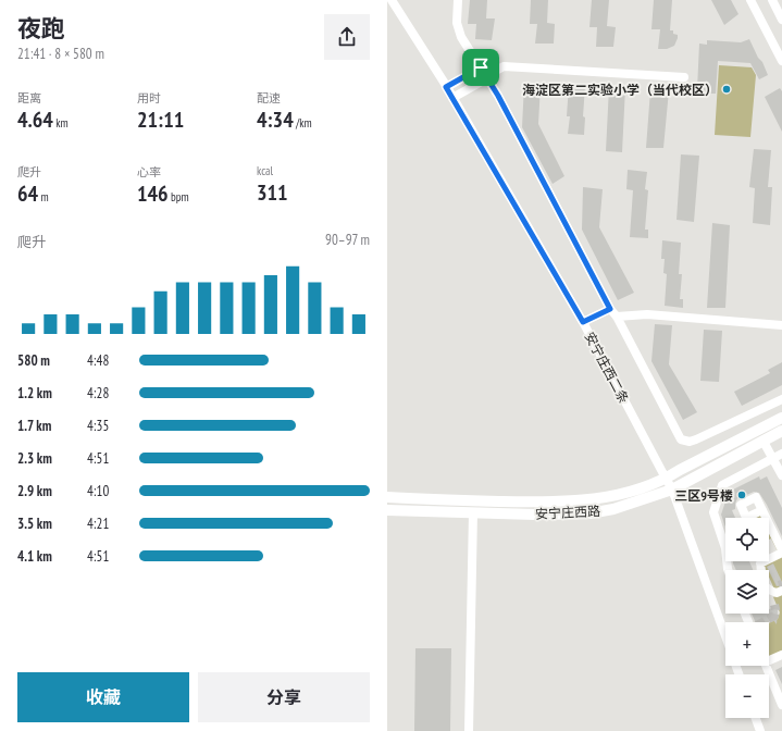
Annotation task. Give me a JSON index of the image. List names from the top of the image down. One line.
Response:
{"streets":{"main road":["安宁庄西路"],"street":["安宁庄西二条"]},"crossings":[["安宁庄西二条","安宁庄西路"]],"places":["海淀区第二实验小学（当代校区）","三区9号楼"],"page":{"heading":["夜跑","21:41 · 8 × 580 m"],"stats":[["距离","4.64 km"],["用时","21:11"],["配速","4:34 /km"],["爬升","64 m"],["心率","146 bpm"],["kcal","311"]],"chart":["爬升","90–97 m"],"list":[{"name":"580 m","note":"4:48"},{"name":"1.2 km","note":"4:28"},{"name":"1.7 km","note":"4:35"},{"name":"2.3 km","note":"4:51"},{"name":"2.9 km","note":"4:10"},{"name":"3.5 km","note":"4:21"},{"name":"4.1 km","note":"4:51"}],"map_buttons":["+","−"],"buttons":["收藏","分享"]}}
